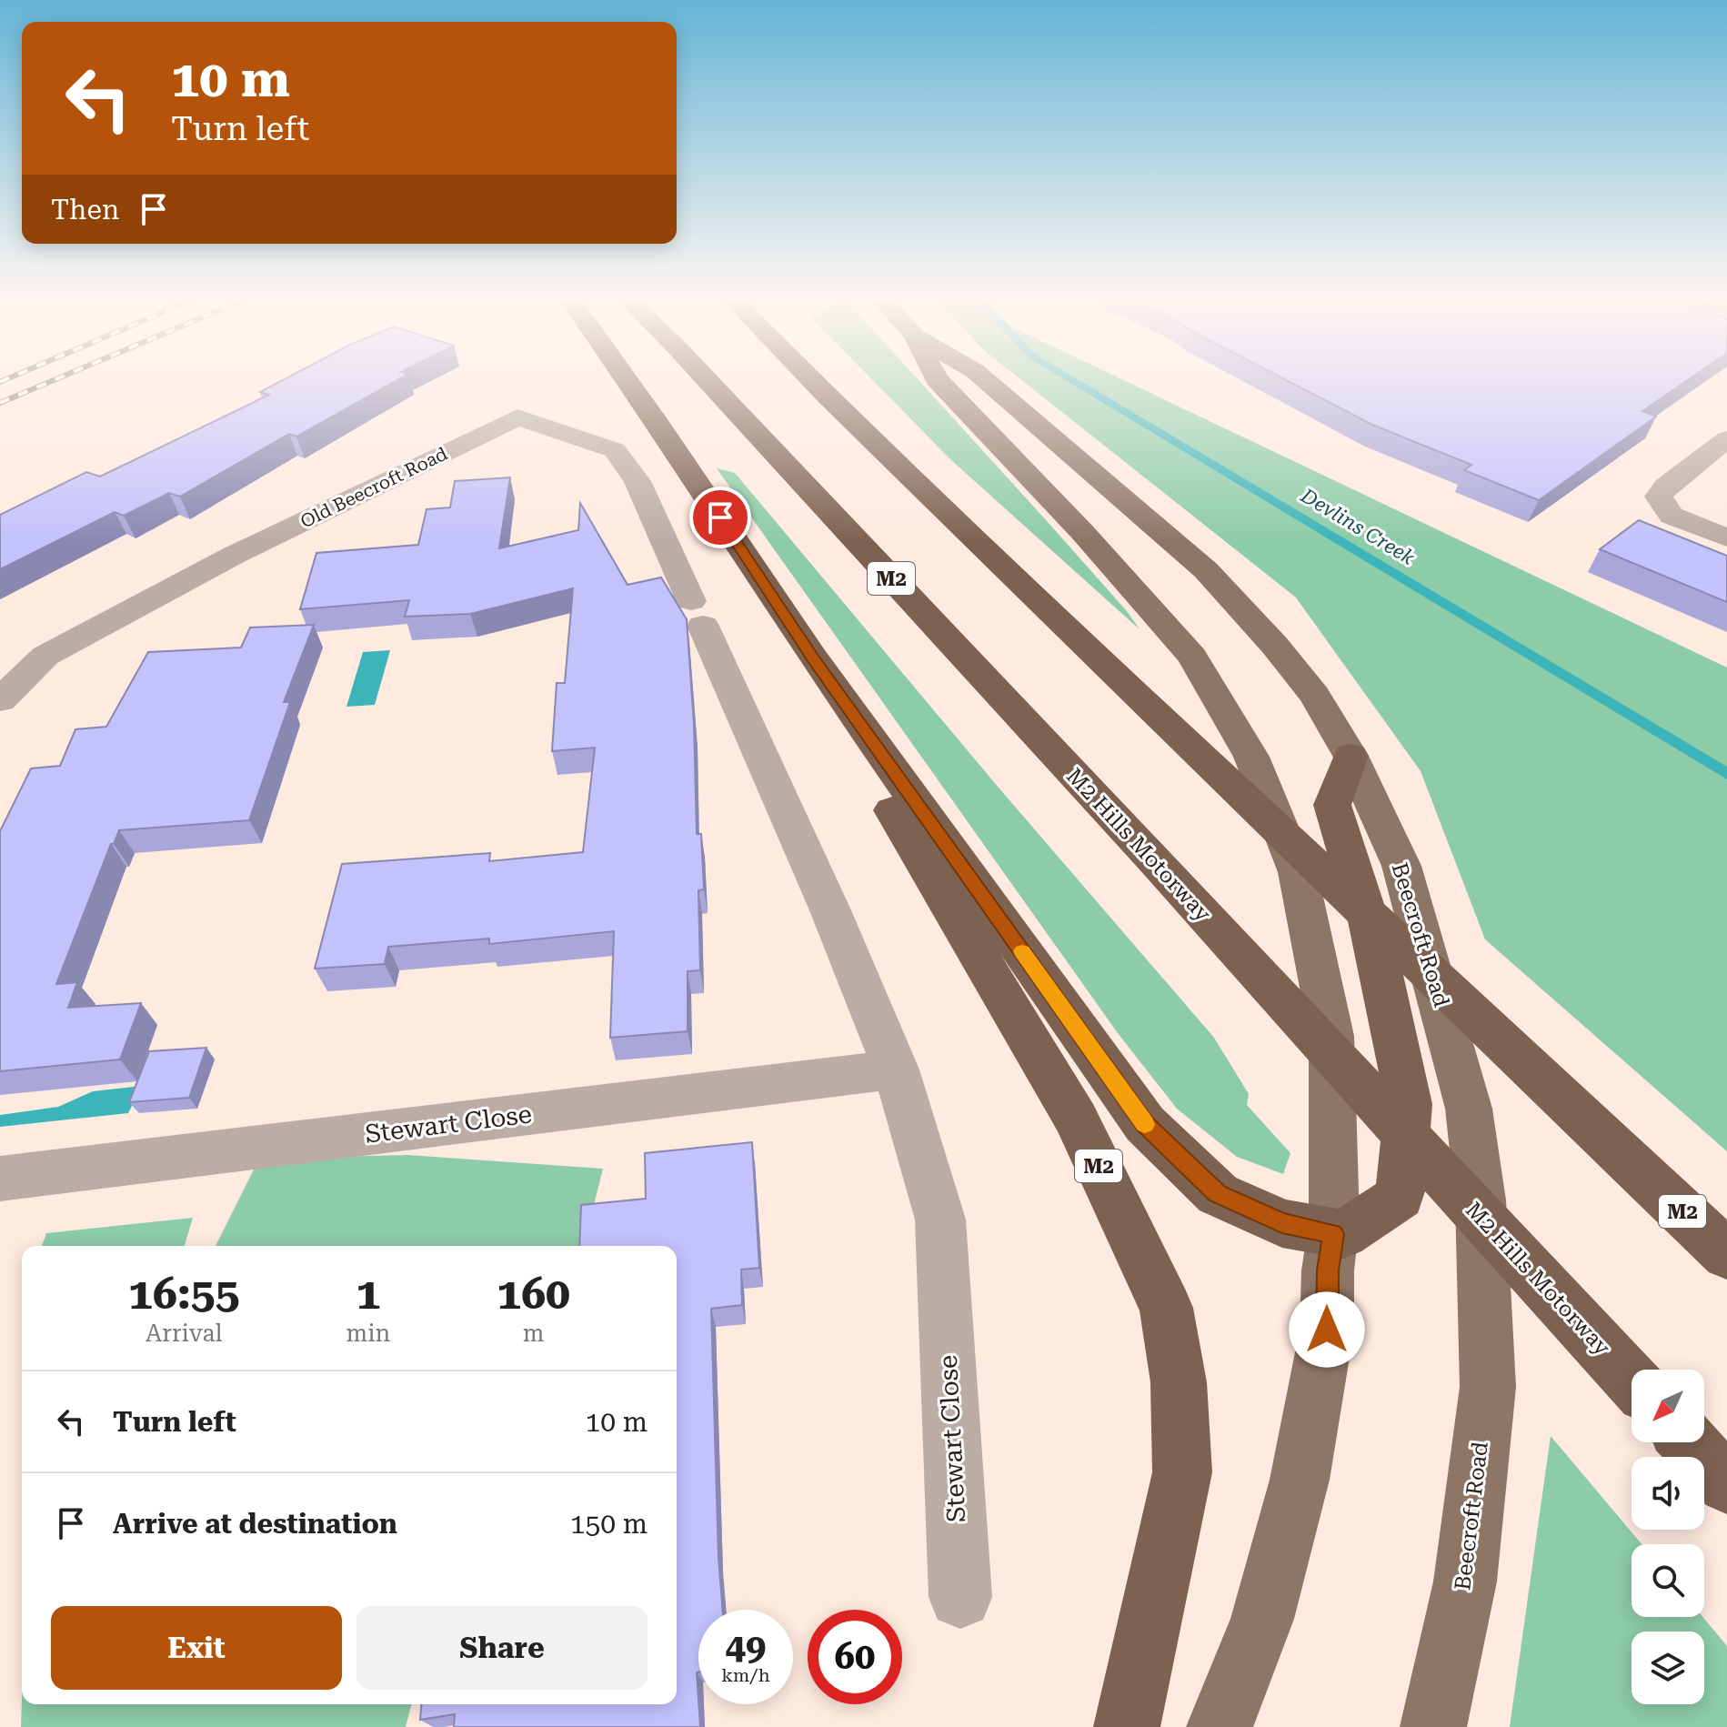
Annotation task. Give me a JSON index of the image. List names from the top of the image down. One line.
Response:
{"streets":{"highway":["M2","M2 Hills Motorway"],"main road":["Beecroft Road"],"street":["Old Beecroft Road","Stewart Close"]},"crossings":[["Old Beecroft Road","Stewart Close"],["M2","Beecroft Road"]],"water":["Devlins Creek"],"north":"bottom left","page":{"turn":["10 m","Turn left"],"then":"Then","eta":["16:55","Arrival","1","min","160","m"],"list":[{"name":"Turn left","value":"10 m"},{"name":"Arrive at destination","value":"150 m"}],"buttons":["Exit","Share"],"speed":"49 km/h","limit":"60"}}
